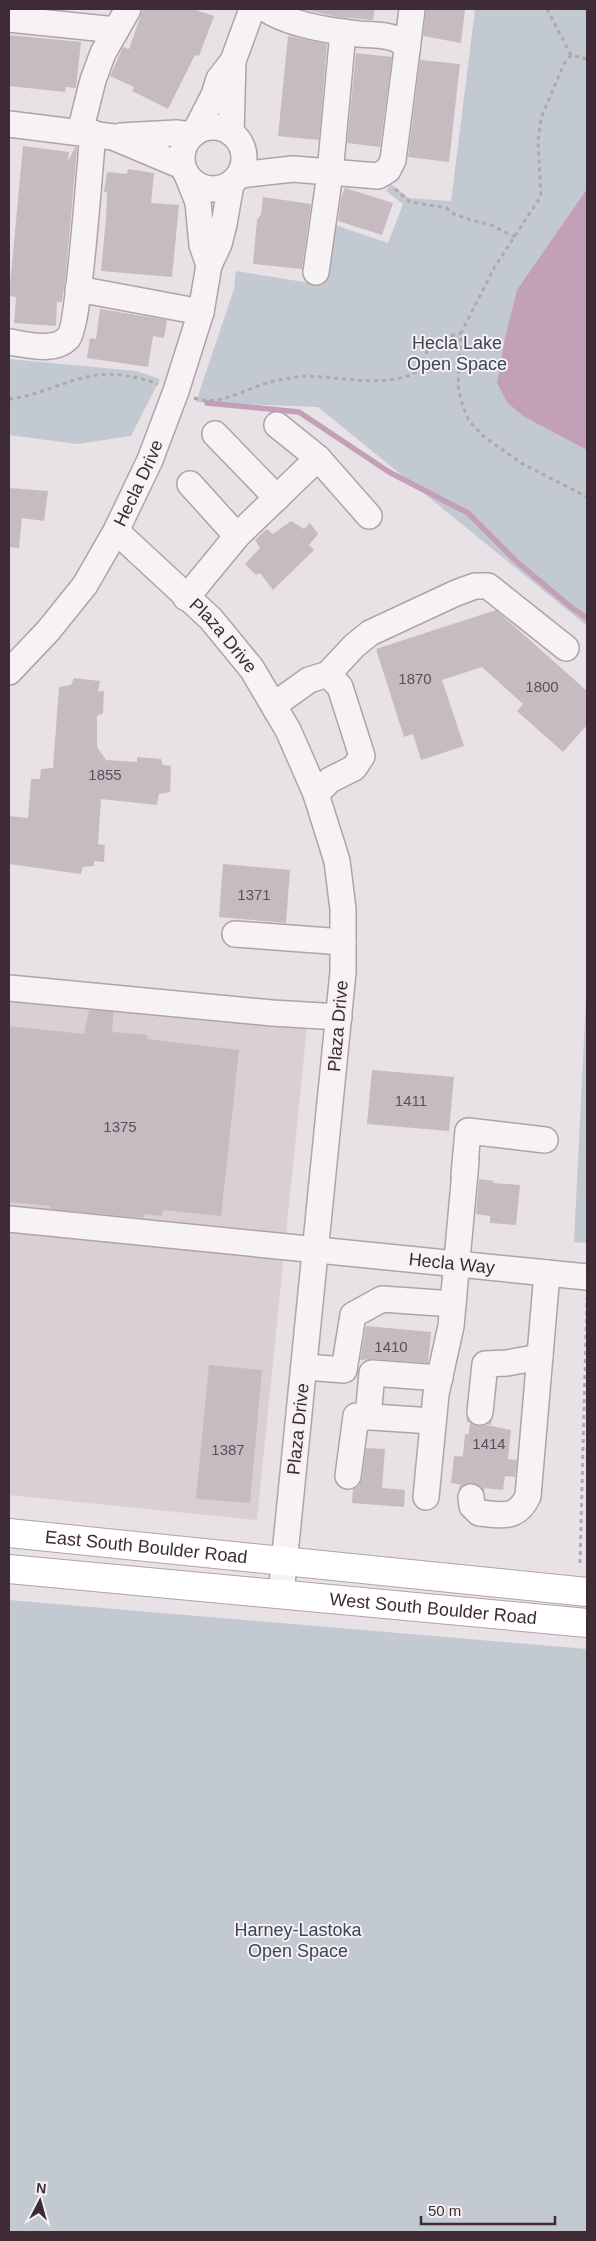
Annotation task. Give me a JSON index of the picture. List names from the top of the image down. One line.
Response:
{"streets":{"main road":["East South Boulder Road","West South Boulder Road"],"street":["Hecla Drive","Plaza Drive","Hecla Way"]},"crossings":[["Hecla Drive","Plaza Drive"],["Plaza Drive","Hecla Way"],["Plaza Drive","East South Boulder Road"],["Plaza Drive","West South Boulder Road"],["East South Boulder Road","West South Boulder Road"]],"parks":["Hecla Lake Open Space","Harney-Lastoka Open Space"],"house_numbers":["1870","1800","1855","1371","1411","1375","1410","1414","1387"],"scale_bar":"50 m","north":"top"}
